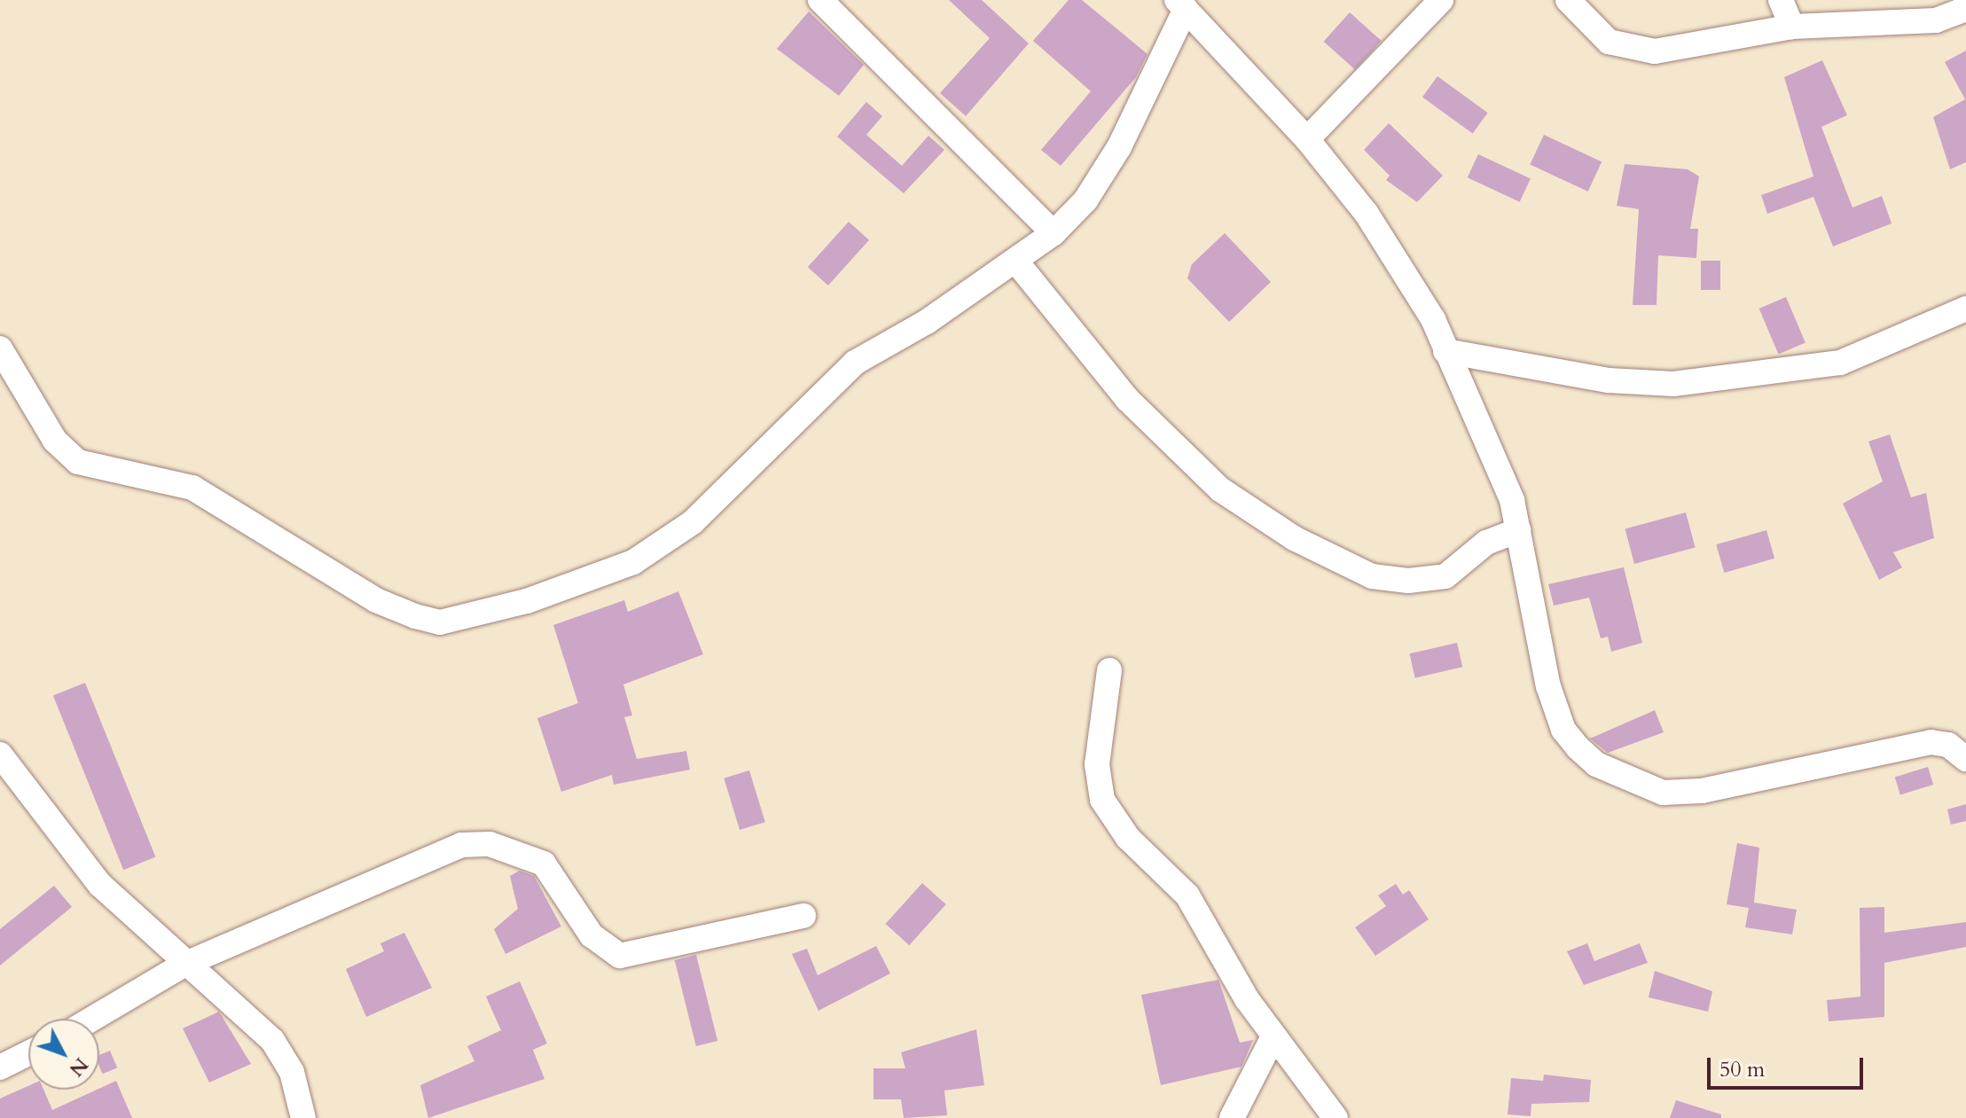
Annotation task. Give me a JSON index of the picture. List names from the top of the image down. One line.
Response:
{"scale_bar":"50 m","north":"bottom right"}
